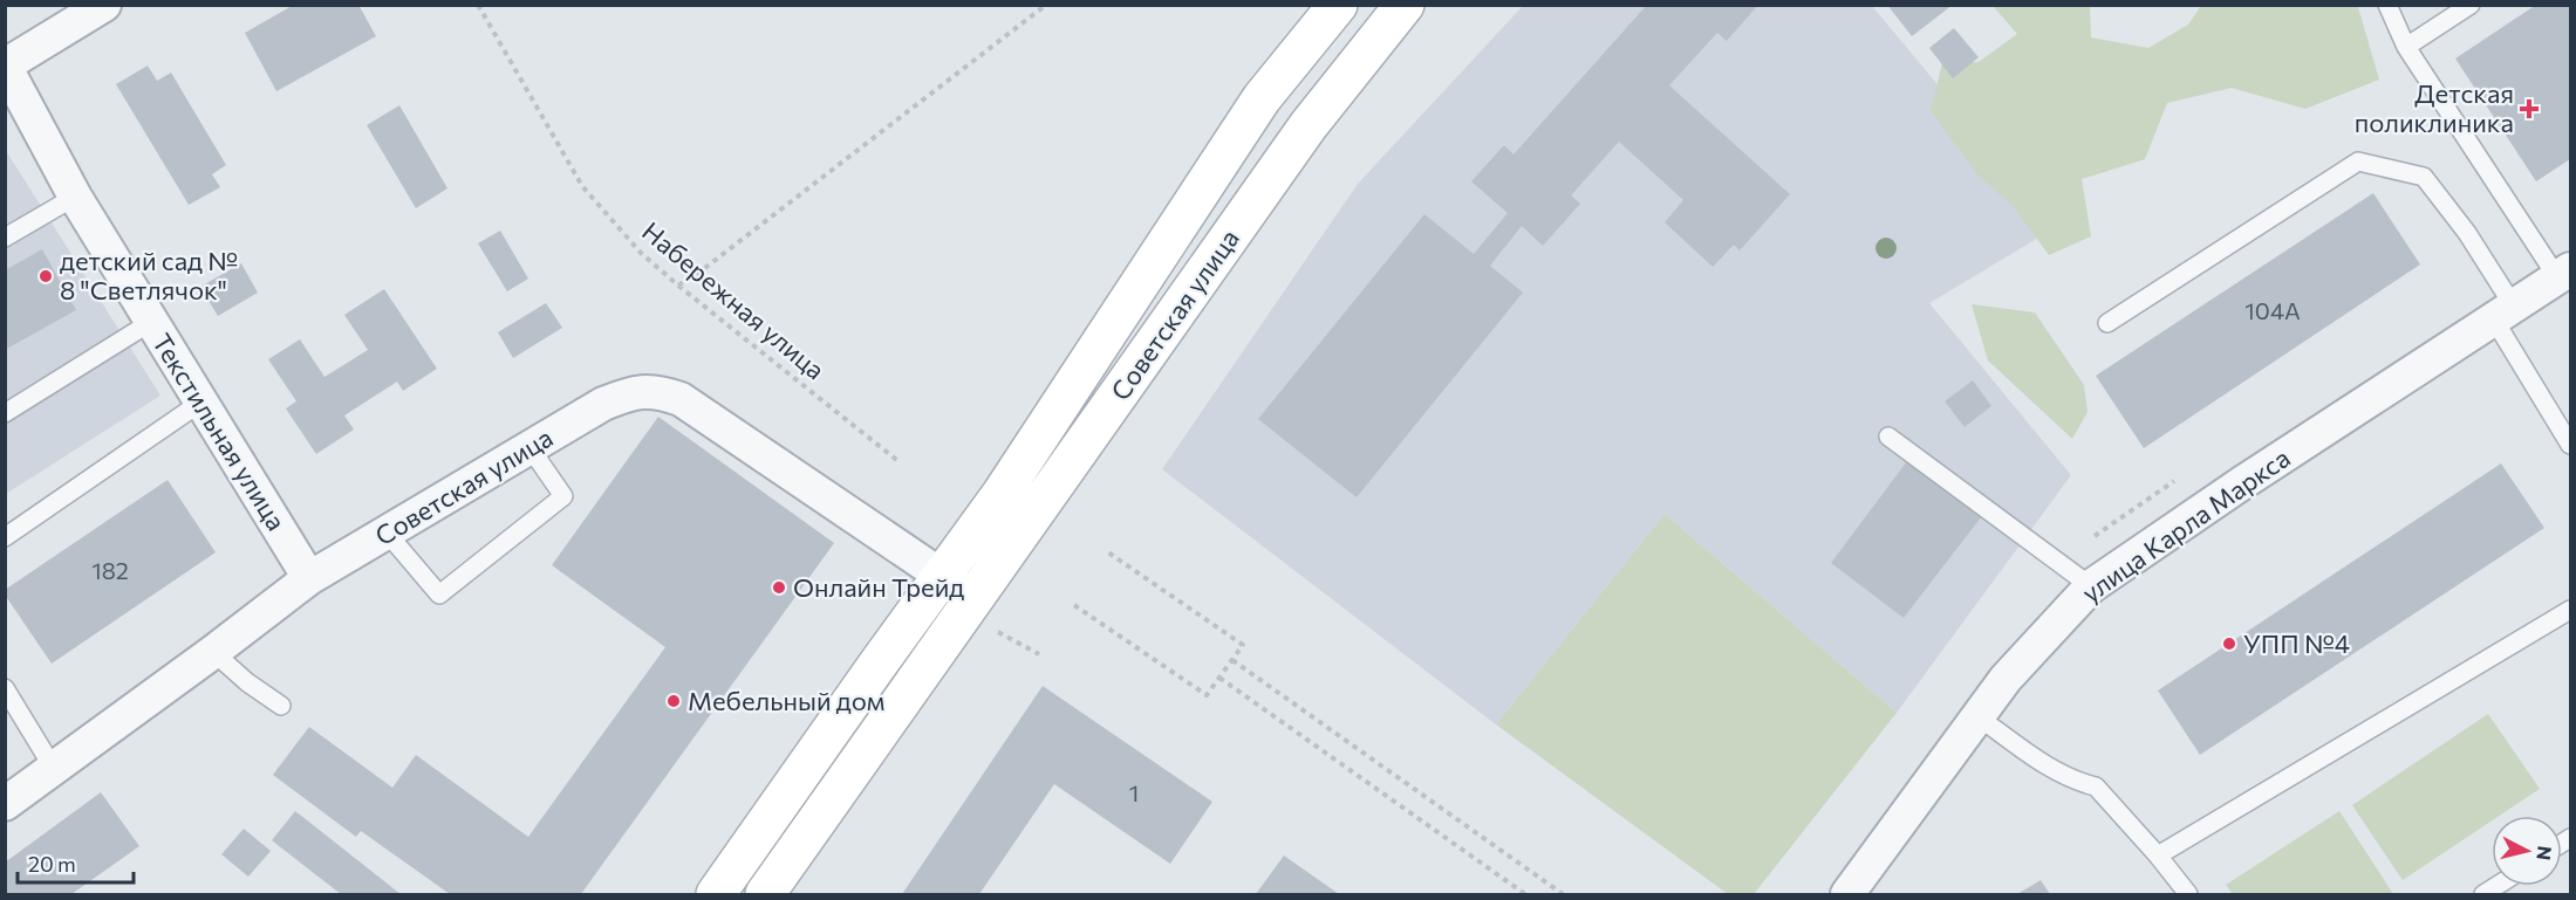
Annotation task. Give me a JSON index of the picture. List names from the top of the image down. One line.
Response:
{"streets":{"main road":["Советская улица"],"street":["Текстильная улица","улица Карла Маркса"],"path":["Набережная улица"]},"crossings":[["Советская улица","Текстильная улица"]],"places":{"health":["Детская поликлиника"],"other":["детский сад № 8 \"Светлячок\"","Онлайн Трейд","УПП №4","Мебельный дом"]},"house_numbers":["104А","182","1"],"scale_bar":"20 m","north":"right"}
